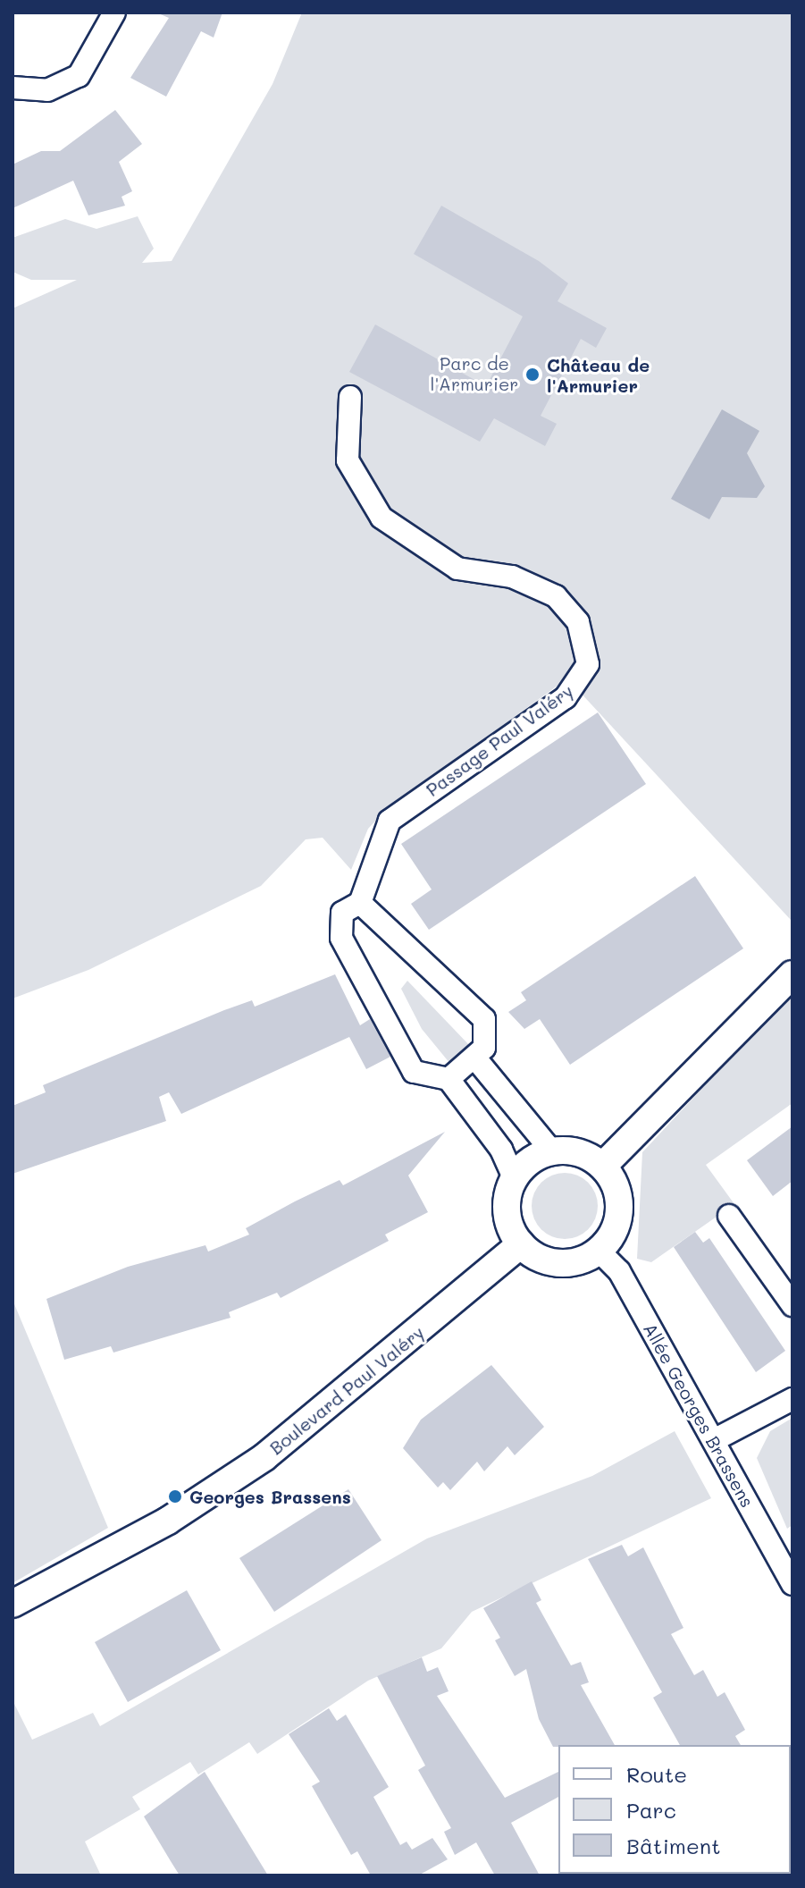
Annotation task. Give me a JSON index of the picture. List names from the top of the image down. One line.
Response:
{"streets":{"street":["Passage Paul Valéry","Boulevard Paul Valéry","Allée Georges Brassens"]},"crossings":[["Boulevard Paul Valéry","Allée Georges Brassens"]],"parks":["Parc de l'Armurier"],"places":["Château de l'Armurier","Georges Brassens"],"legend":["Route","Parc","Bâtiment"]}
